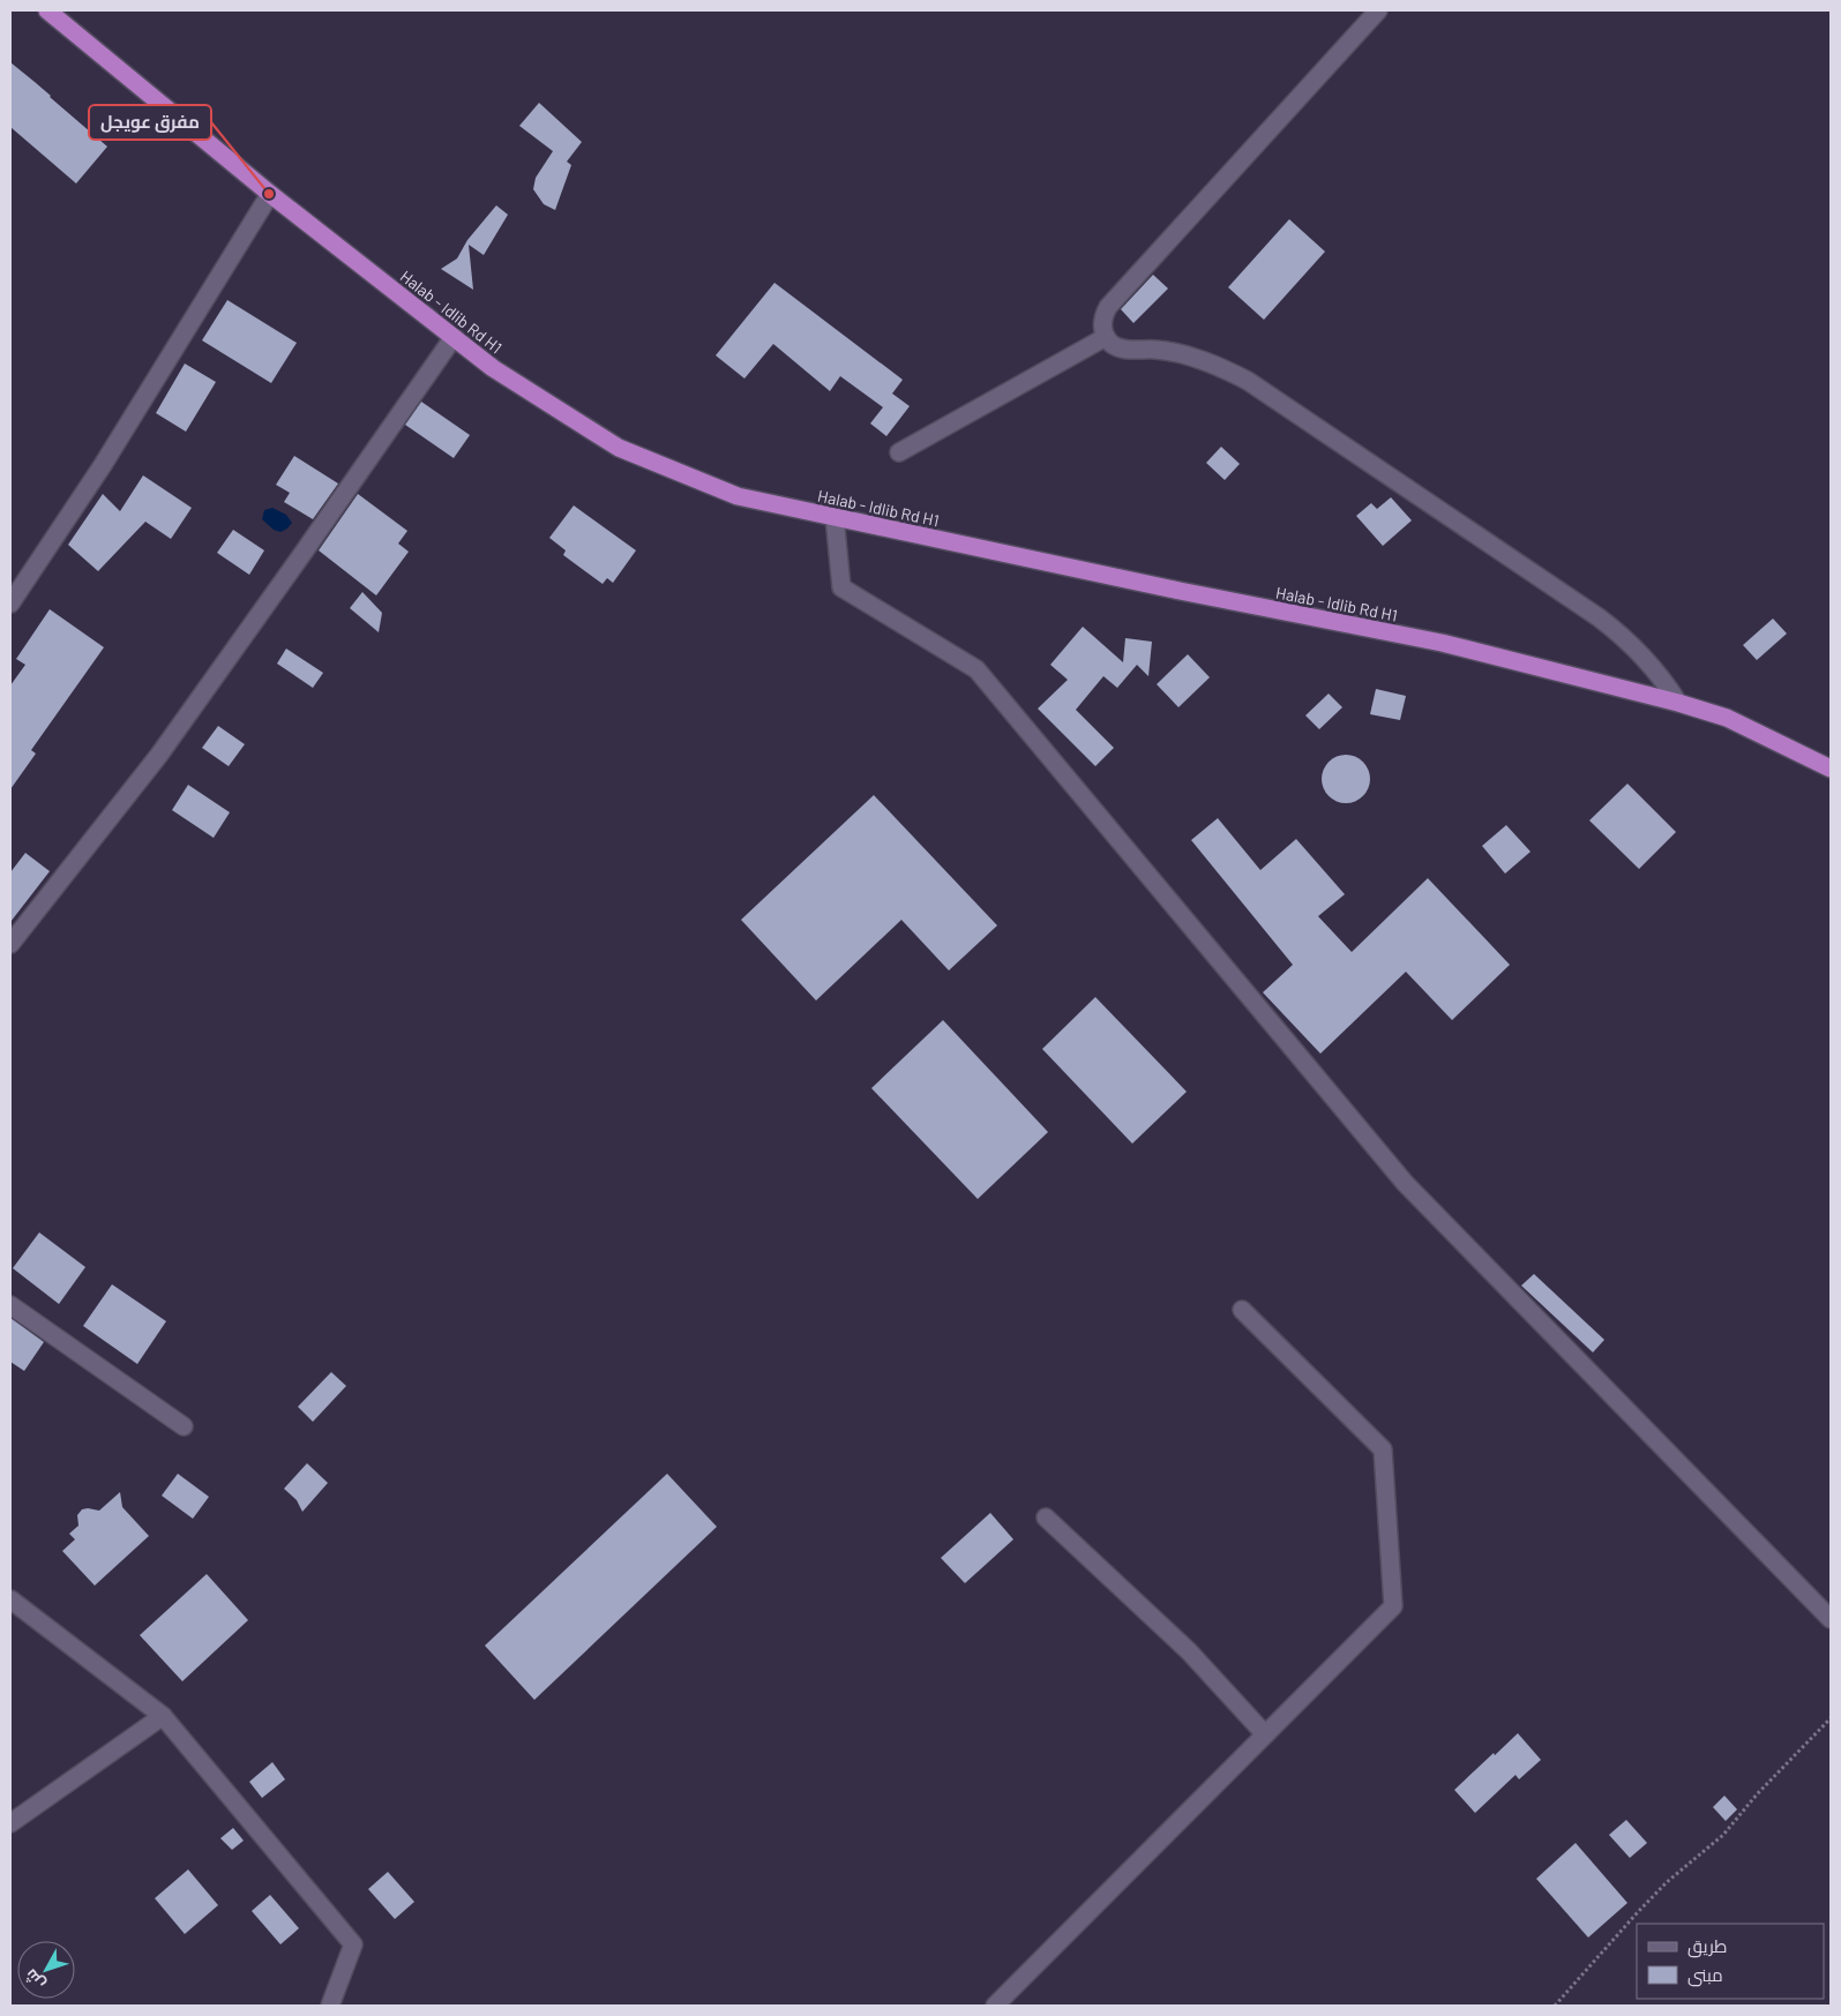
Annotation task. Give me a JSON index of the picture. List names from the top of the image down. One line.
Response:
{"streets":{"highway":["Halab - Idlib Rd H1"]},"places":["مفرق عويجل"],"legend":["طريق","مبنى"],"north":"bottom left"}
